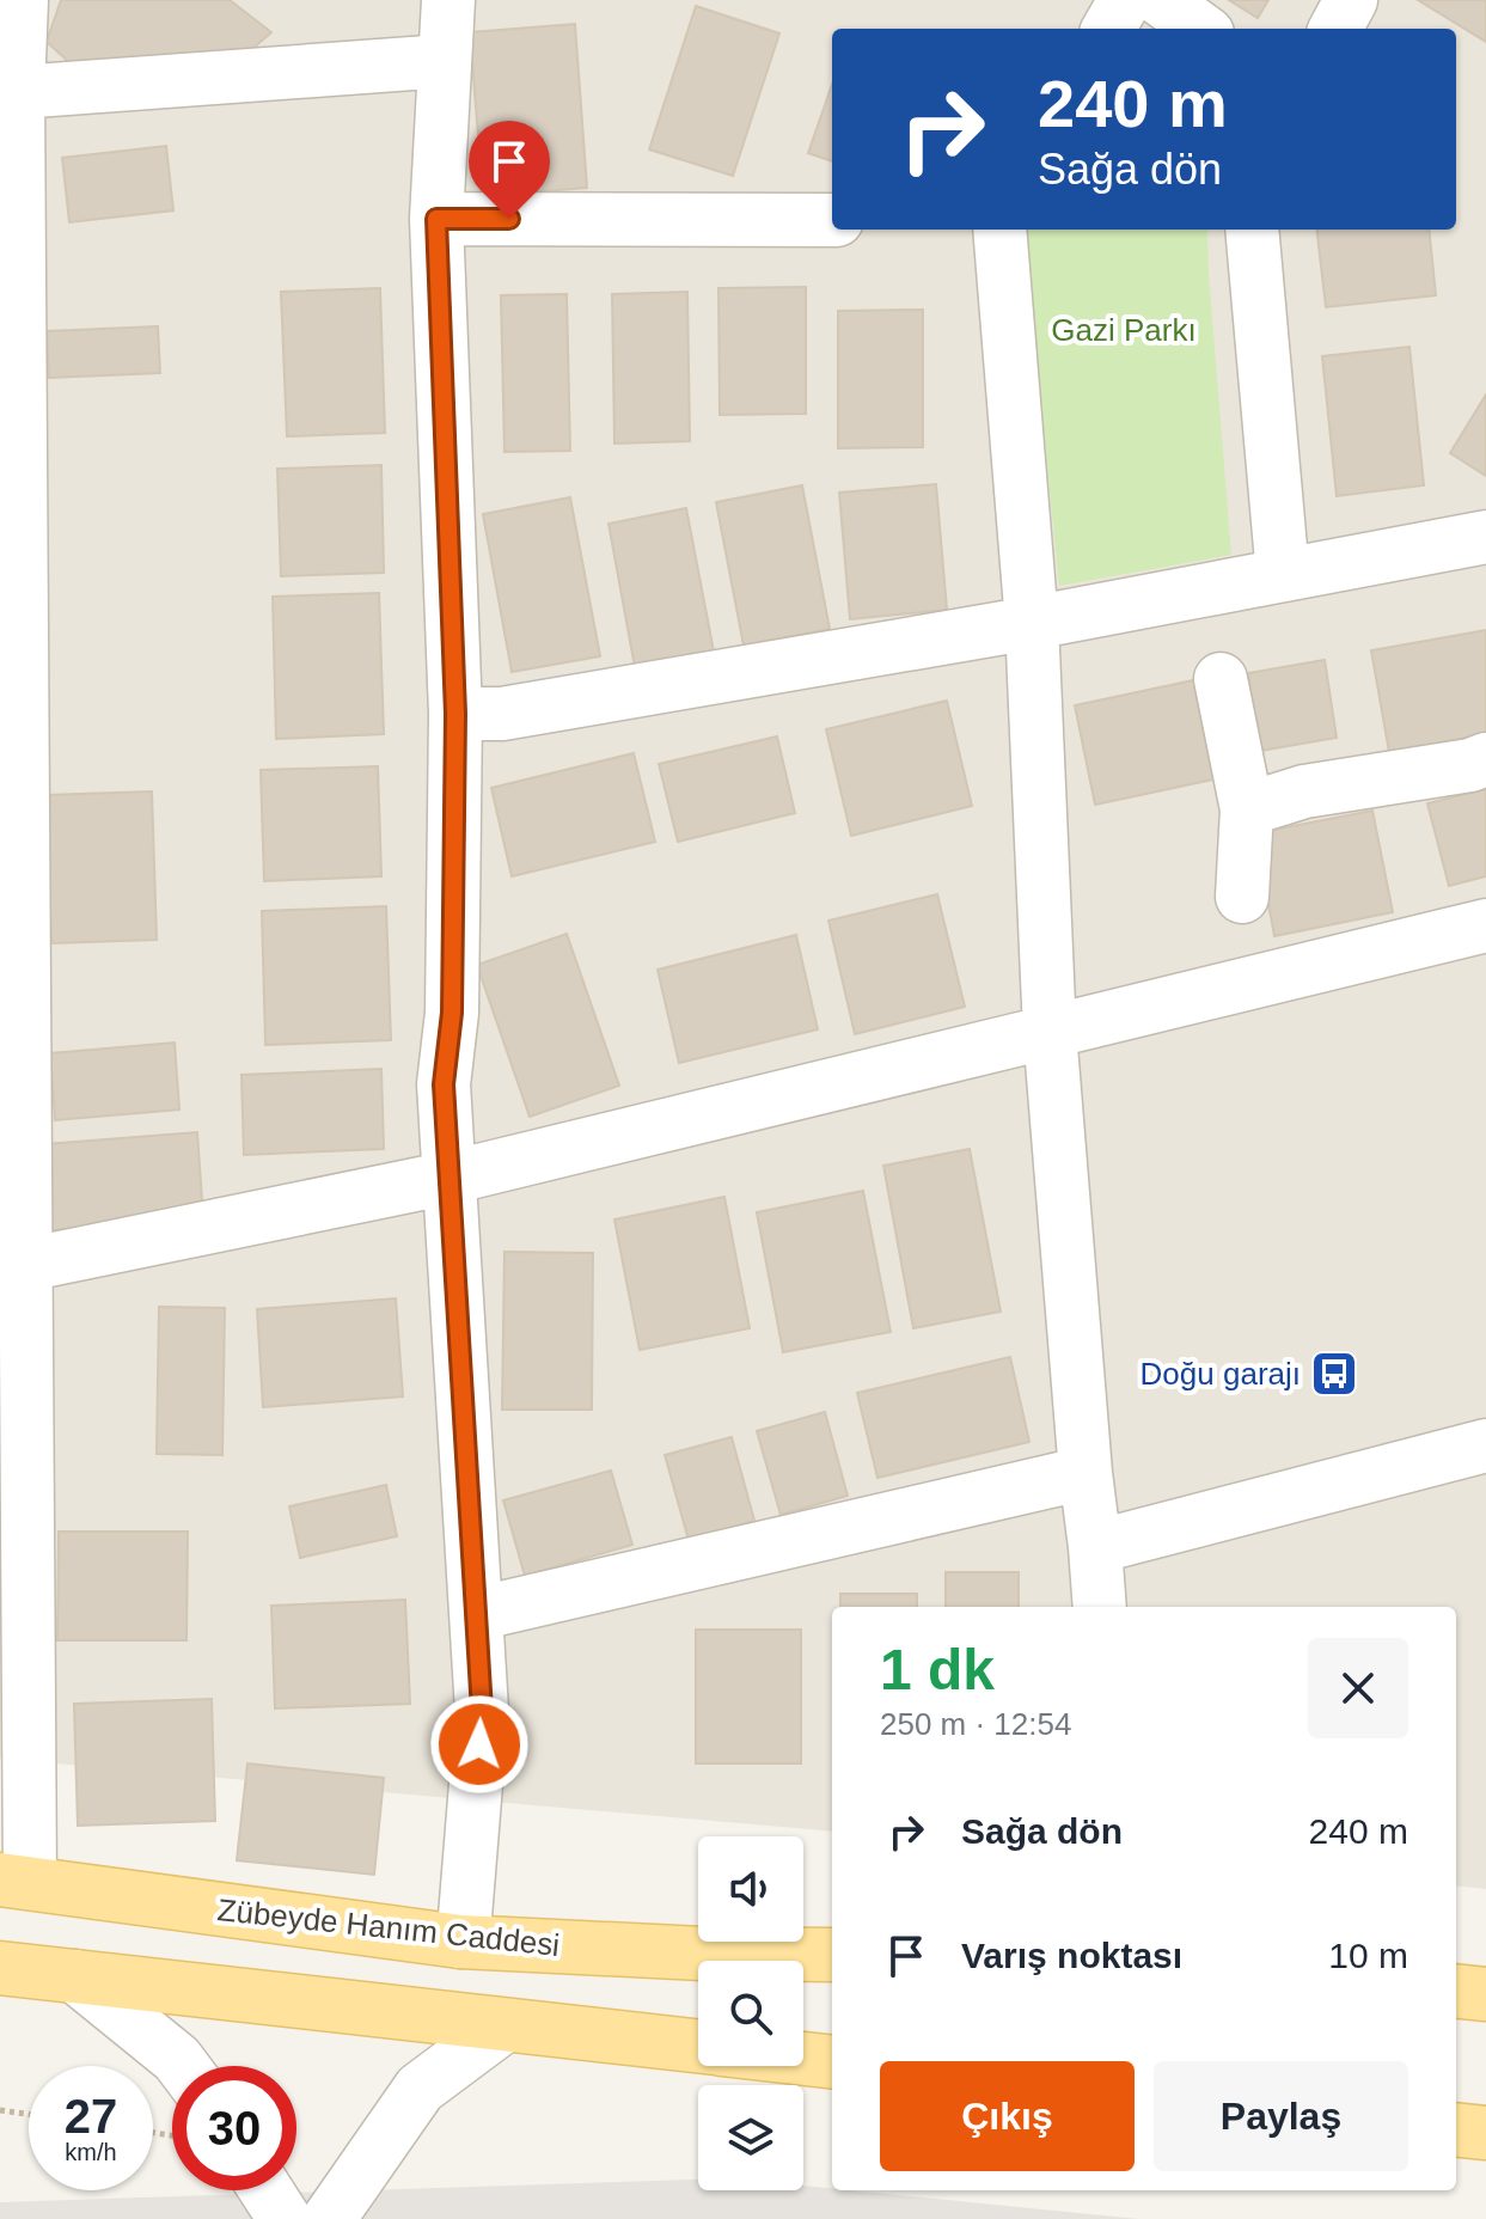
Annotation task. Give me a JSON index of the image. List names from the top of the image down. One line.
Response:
{"streets":{"main road":["Zübeyde Hanım Caddesi"]},"parks":["Gazi Parkı"],"places":{"bus stop":["Doğu garajı"]},"page":{"turn":["240 m","Sağa dön"],"heading":["1 dk","250 m · 12:54"],"list":[{"name":"Sağa dön","value":"240 m"},{"name":"Varış noktası","value":"10 m"}],"buttons":["Çıkış","Paylaş"],"speed":"27 km/h","limit":"30"}}
